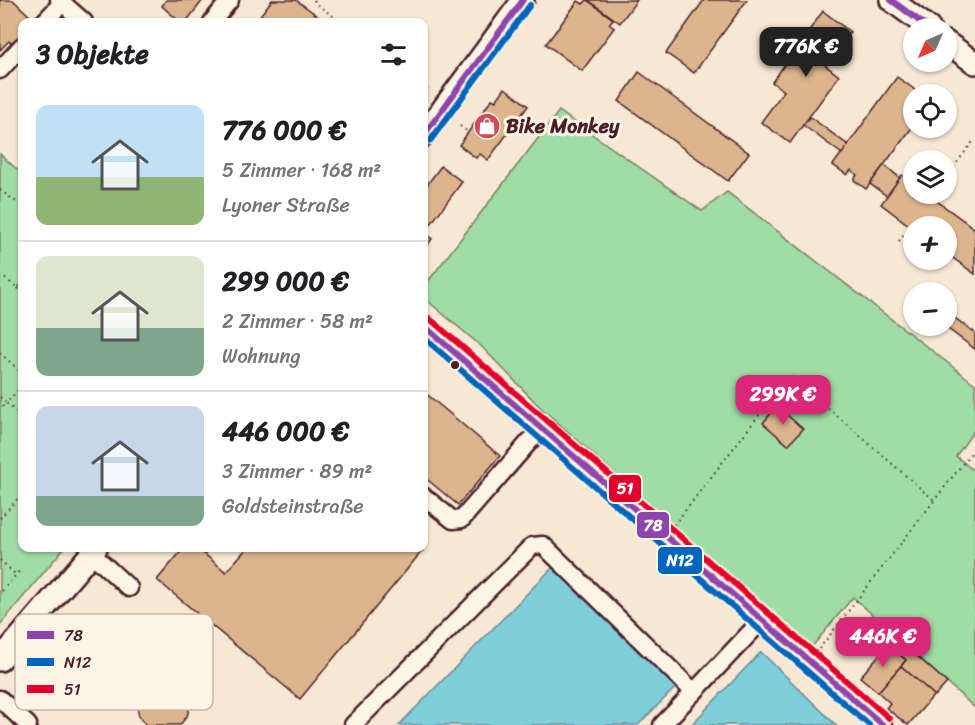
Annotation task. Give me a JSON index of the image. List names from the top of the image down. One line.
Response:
{"places":{"shop":["Bike Monkey"]},"lines":["transit line 78","transit line N12","transit line 51"],"legend":["78","N12","51"],"north":"bottom left","page":{"map_buttons":["+","−"],"heading":"3 Objekte","price":["776K €","299K €","446K €"],"list":[{"name":"776 000 €","note":"5 Zimmer · 168 m² · Lyoner Straße"},{"name":"299 000 €","note":"2 Zimmer · 58 m² · Wohnung"},{"name":"446 000 €","note":"3 Zimmer · 89 m² · Goldsteinstraße"}]}}
